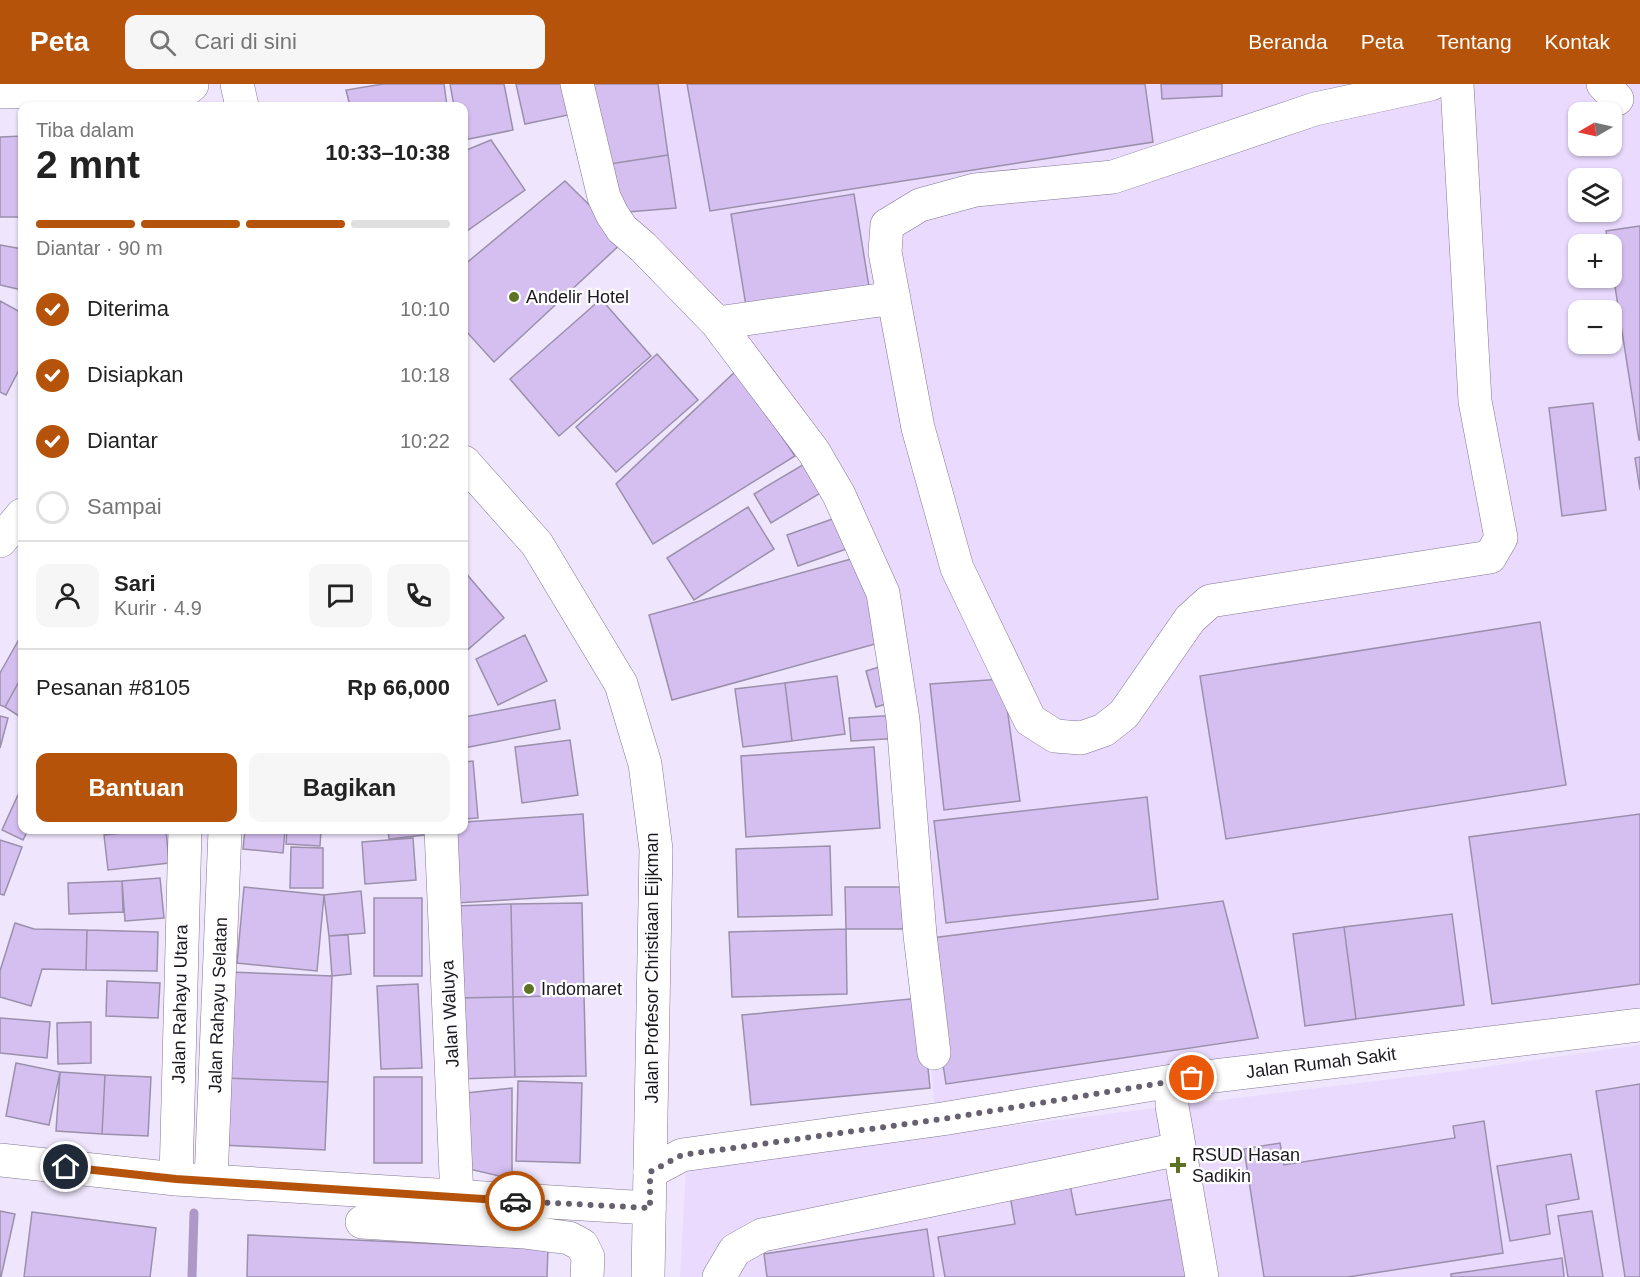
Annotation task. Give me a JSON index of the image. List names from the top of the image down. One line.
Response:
{"streets":{"street":["Jalan Profesor Christiaan Eijkman","Jalan Rahayu Utara","Jalan Rahayu Selatan","Jalan Waluya","Jalan Rumah Sakit"]},"crossings":[["Jalan Profesor Christiaan Eijkman","Jalan Rumah Sakit"]],"places":{"other":["Andelir Hotel","Indomaret"],"health":["RSUD Hasan Sadikin"]},"north":"left","page":{"header":"Peta","search":"Cari di sini","nav":["Beranda","Peta","Tentang","Kontak"],"map_buttons":["+","−"],"heading":["2 mnt","Tiba dalam","10:33–10:38"],"panel":["Sari","Kurir · 4.9","Pesanan #8105","Rp 66,000"],"bar":"Diantar · 90 m","list":[["Diterima","10:10"],["Disiapkan","10:18"],["Diantar","10:22"],"Sampai"],"buttons":["Bantuan","Bagikan"]}}
